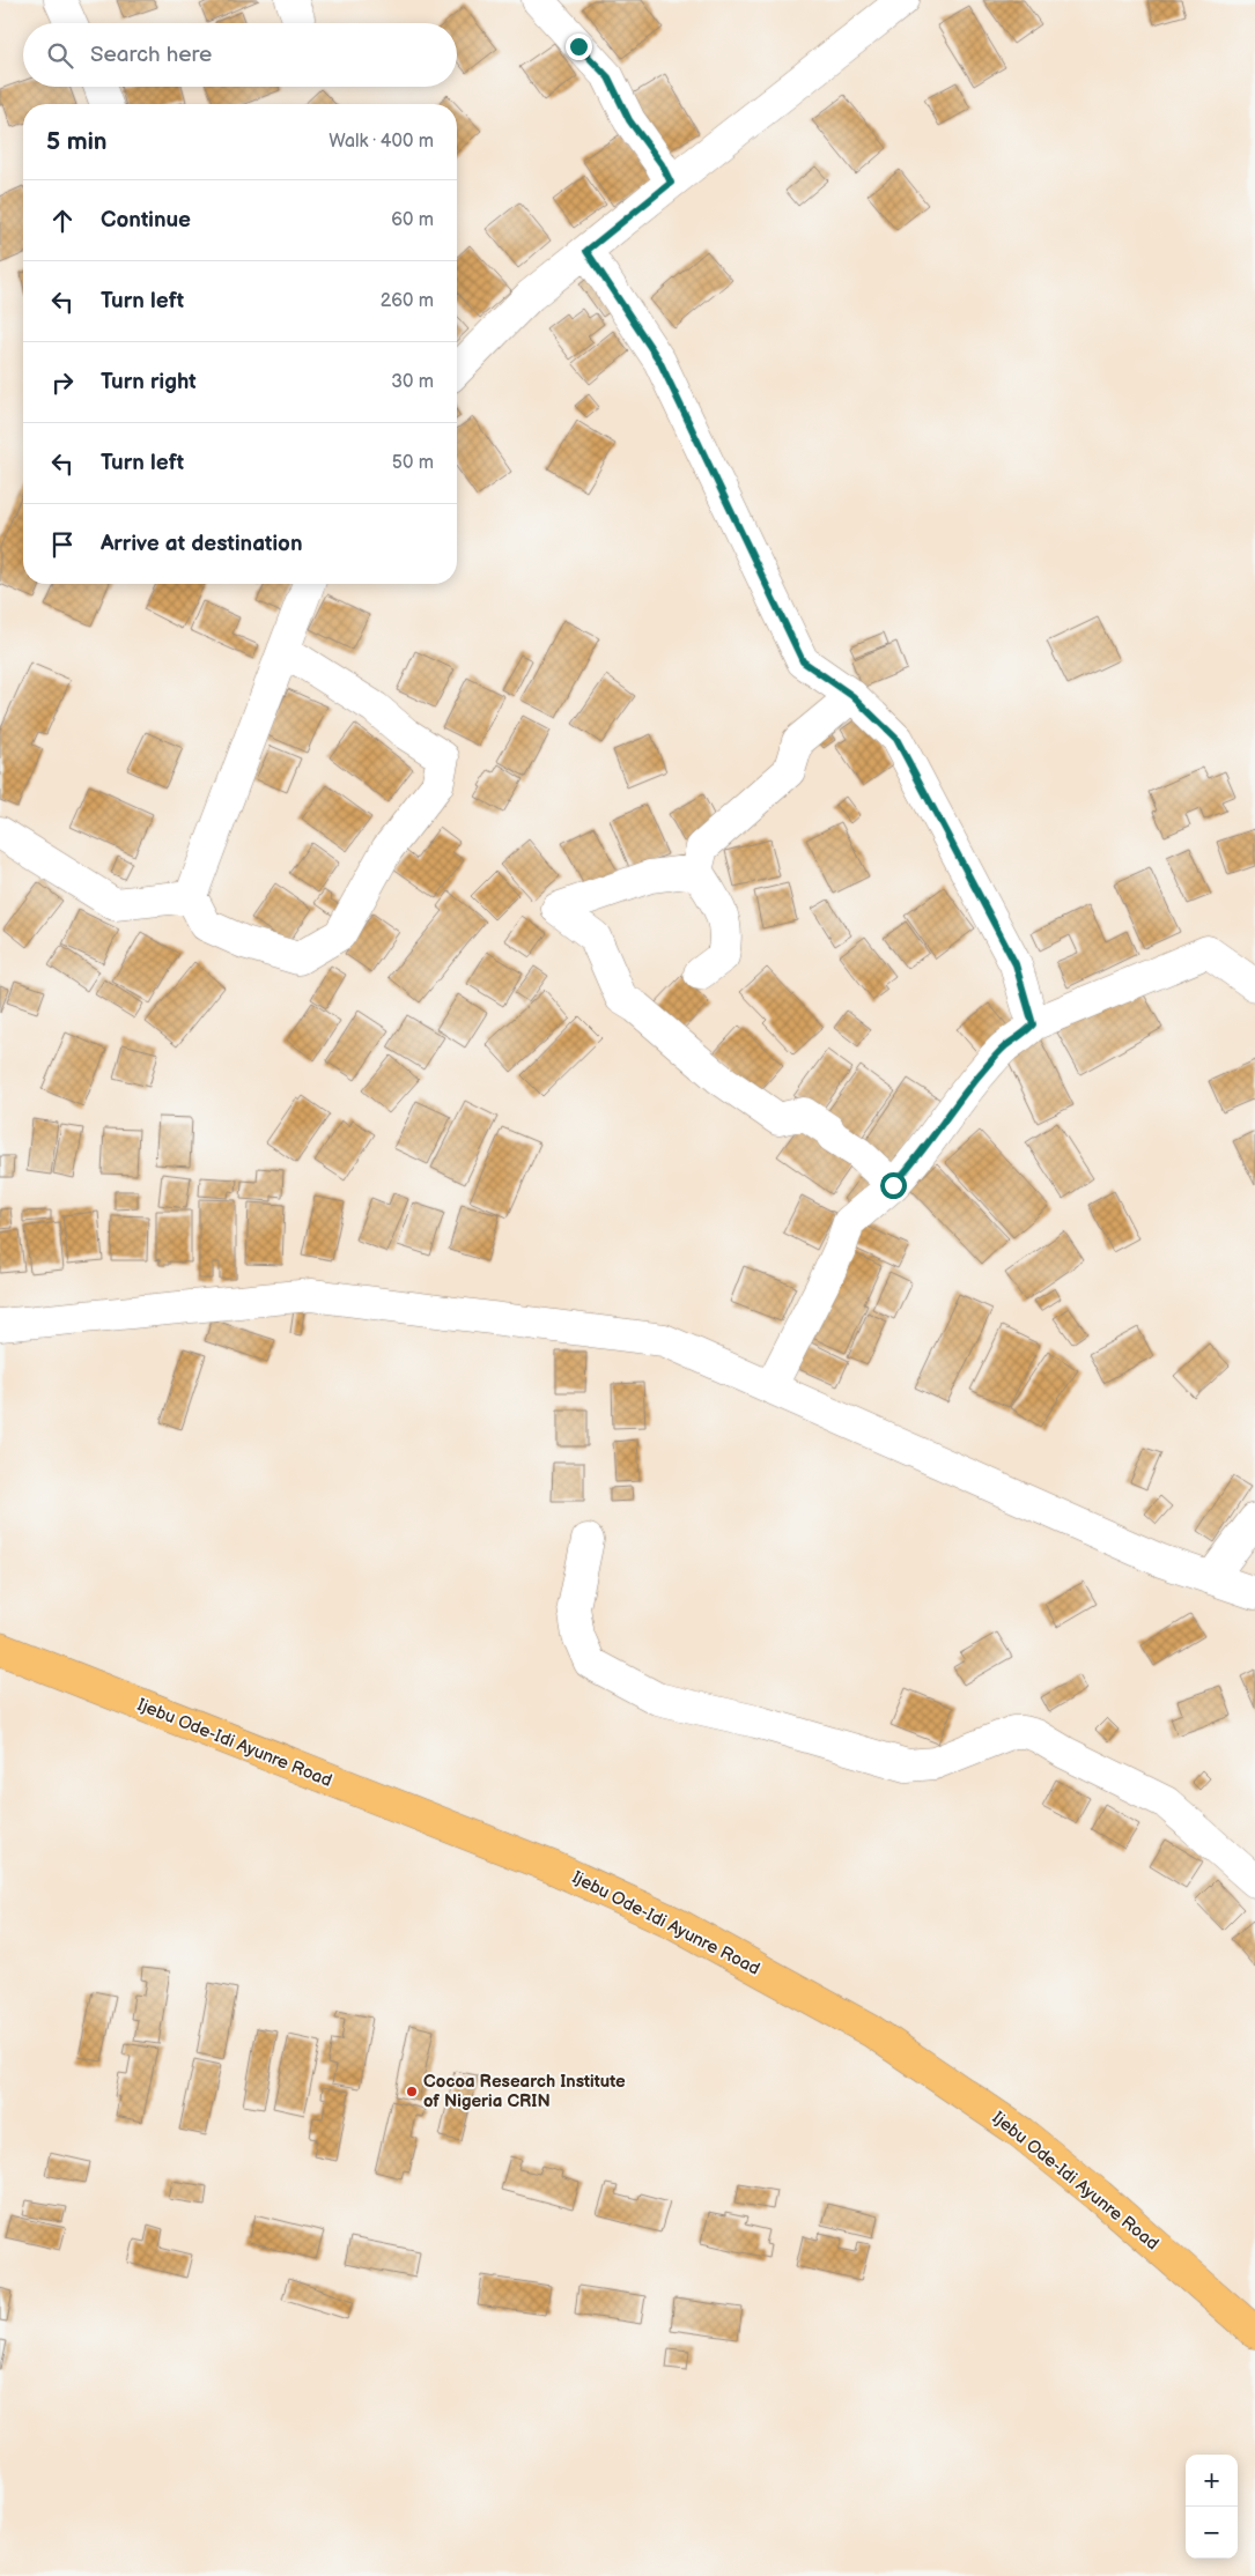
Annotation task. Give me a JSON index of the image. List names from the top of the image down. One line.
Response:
{"streets":{"main road":["Ijebu Ode-Idi Ayunre Road"]},"places":["Cocoa Research Institute of Nigeria CRIN"],"page":{"search":"Search here","heading":["5 min","Walk · 400 m"],"list":[["Continue","60 m"],["Turn left","260 m"],["Turn right","30 m"],["Turn left","50 m"],"Arrive at destination"],"map_buttons":["+","−"]}}
